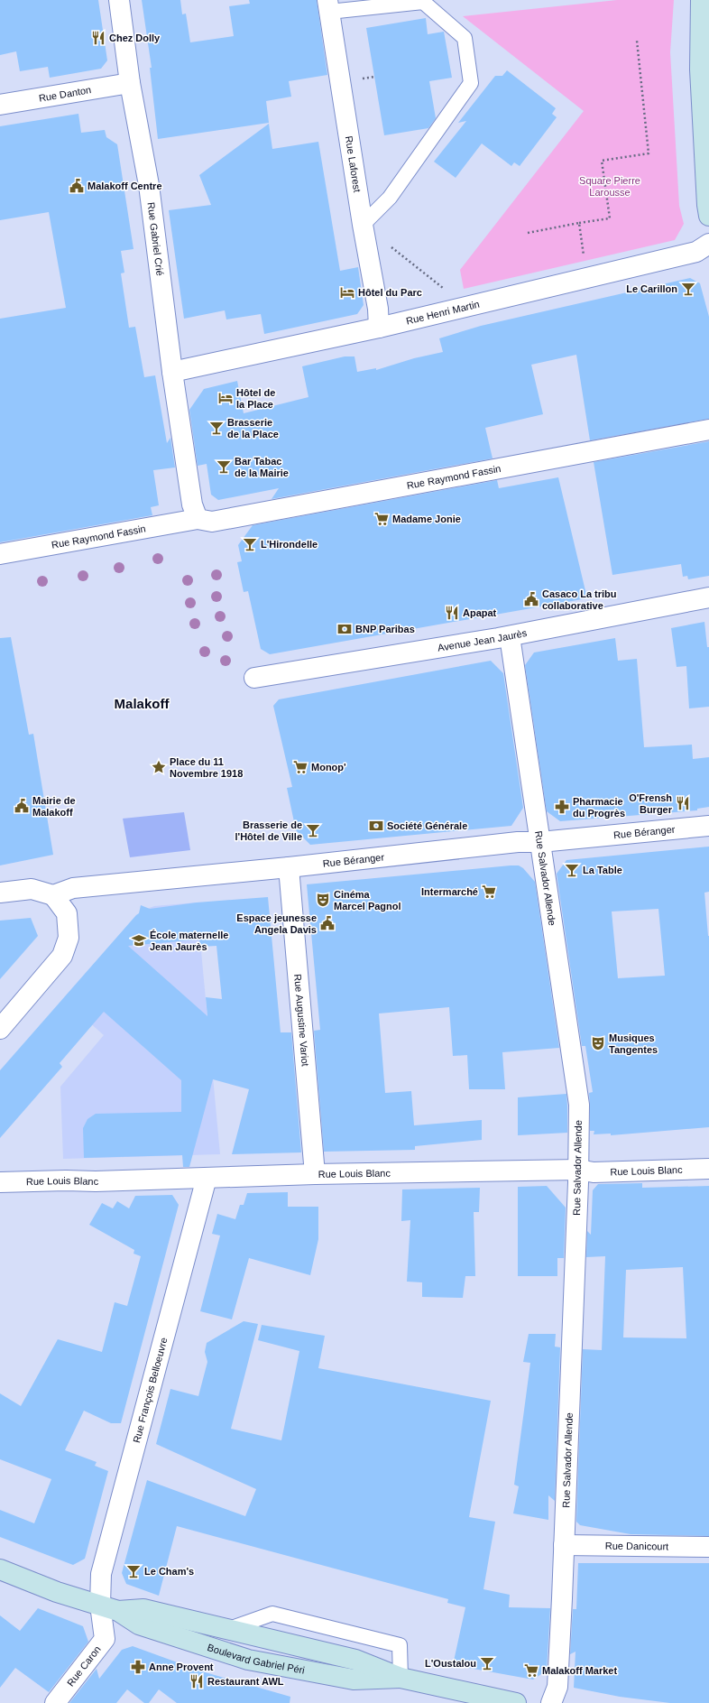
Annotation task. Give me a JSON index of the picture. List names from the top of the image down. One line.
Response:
{"streets":{"main road":["Boulevard Gabriel Péri"],"street":["Rue Danton","Rue Laforest","Rue Gabriel Crié","Rue Henri Martin","Rue Raymond Fassin","Avenue Jean Jaurès","Rue Béranger","Rue Salvador Allende","Rue Augustine Variot","Rue Louis Blanc","Rue François Belloeuvre","Rue Danicourt","Rue Caron"]},"crossings":[["Rue Danton","Rue Gabriel Crié"],["Rue Laforest","Rue Henri Martin"],["Rue Gabriel Crié","Rue Henri Martin"],["Avenue Jean Jaurès","Rue Salvador Allende"],["Rue Béranger","Rue Salvador Allende"],["Rue Béranger","Rue Augustine Variot"],["Rue Salvador Allende","Rue Louis Blanc"],["Rue Salvador Allende","Rue Danicourt"],["Rue Augustine Variot","Rue Louis Blanc"],["Rue Louis Blanc","Rue François Belloeuvre"],["Rue François Belloeuvre","Boulevard Gabriel Péri"],["Rue François Belloeuvre","Rue Caron"],["Boulevard Gabriel Péri","Rue Caron"]],"districts":["Malakoff"],"parks":["Square Pierre Larousse"],"places":{"restaurant":["Chez Dolly","Apapat","O'Frensh Burger","Restaurant AWL"],"public building":["Malakoff Centre","Casaco La tribu collaborative","Mairie de Malakoff","Espace jeunesse Angela Davis"],"bar":["Le Carillon","Brasserie de la Place","Bar Tabac de la Mairie","L'Hirondelle","Brasserie de l'Hôtel de Ville","La Table","Le Cham's","L'Oustalou"],"hotel":["Hôtel du Parc","Hôtel de la Place"],"supermarket":["Madame Jonie","Monop'","Intermarché","Malakoff Market"],"bank":["BNP Paribas","Société Générale"],"place":["Place du 11 Novembre 1918"],"pharmacy":["Pharmacie du Progrès","Anne Provent"],"theatre":["Cinéma Marcel Pagnol","Musiques Tangentes"],"school or university":["École maternelle Jean Jaurès"]}}
